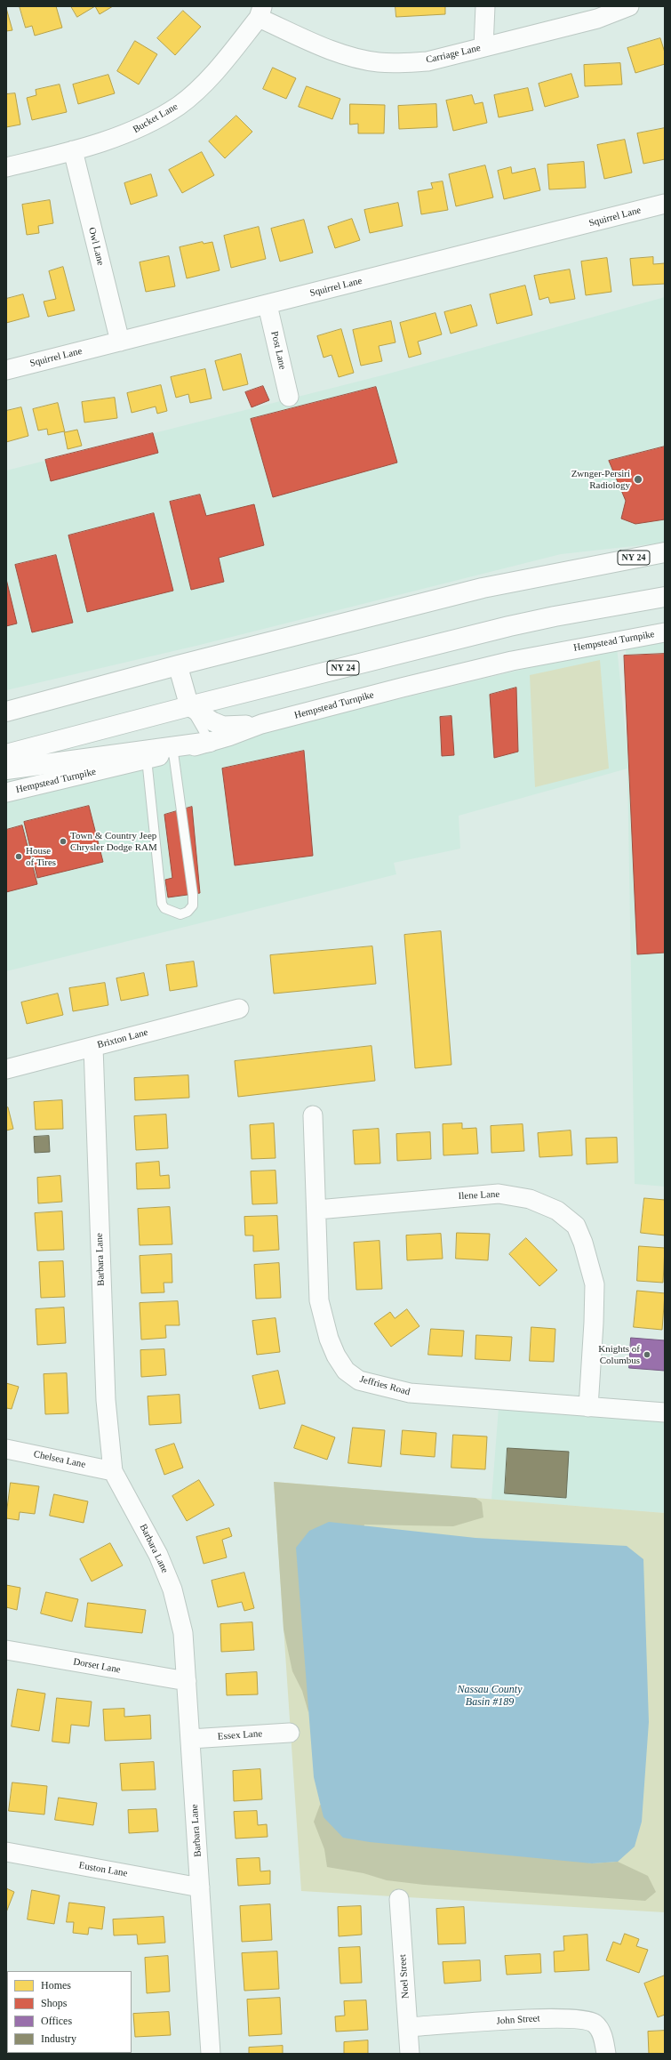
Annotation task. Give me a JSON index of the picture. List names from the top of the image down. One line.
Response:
{"streets":{"main road":["NY 24"],"street":["Carriage Lane","Bucket Lane","Squirrel Lane","Owl Lane","Post Lane","Hempstead Turnpike","Brixton Lane","Ilene Lane","Barbara Lane","Jeffries Road","Chelsea Lane","Dorset Lane","Essex Lane","Euston Lane","Noel Street","John Street"]},"crossings":[["Carriage Lane","Bucket Lane"],["Bucket Lane","Owl Lane"],["Squirrel Lane","Owl Lane"],["Squirrel Lane","Post Lane"],["Brixton Lane","Barbara Lane"],["Ilene Lane","Jeffries Road"],["Barbara Lane","Chelsea Lane"],["Barbara Lane","Dorset Lane"],["Barbara Lane","Essex Lane"],["Barbara Lane","Euston Lane"],["Noel Street","John Street"]],"water":["Nassau County Basin #189"],"places":["Zwnger-Persiri Radiology","Town & Country Jeep Chrysler Dodge RAM","House of Tires","Knights of Columbus"],"legend":["Homes","Shops","Offices","Industry"]}
